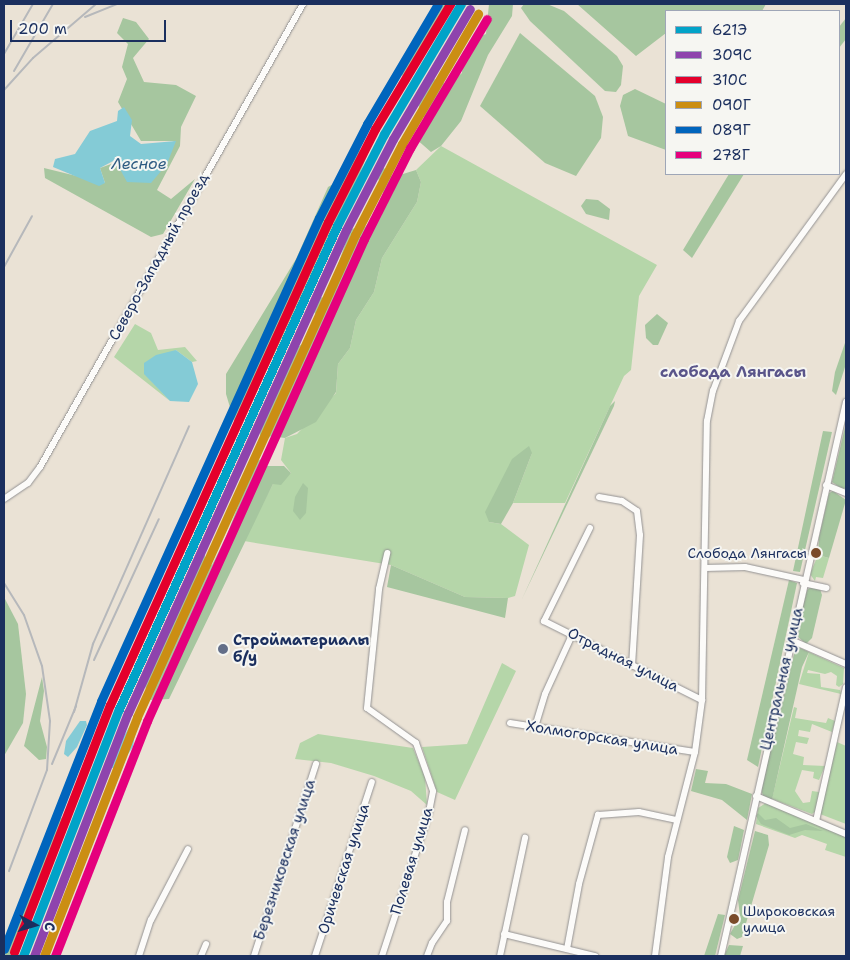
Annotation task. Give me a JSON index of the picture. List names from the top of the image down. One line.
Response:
{"streets":{"street":["Северо-Западный проезд","Отрадная улица","Центральная улица","Холмогорская улица","Березниковская улица","Полевая улица","Оричевская улица"]},"districts":["слобода Лянгасы"],"water":["Лесное"],"places":["Слобода Лянгасы","Стройматериалы б/у","Широковская улица"],"lines":["transit line 621Э","transit line 310С","transit line 089Г","transit line 309С","transit line 090Г","transit line 278Г"],"legend":["621Э","309С","310С","090Г","089Г","278Г"],"scale_bar":"200 m","north":"right"}
